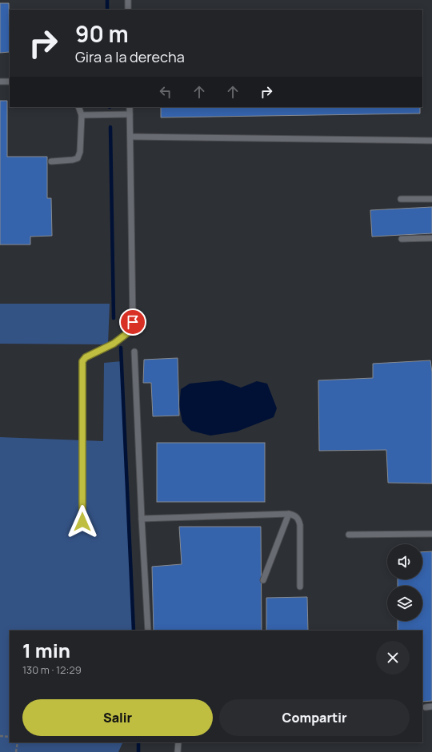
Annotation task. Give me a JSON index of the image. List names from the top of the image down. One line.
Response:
{"page":{"turn":["90 m","Gira a la derecha"],"heading":["1 min","130 m · 12:29"],"buttons":["Salir","Compartir"]}}
